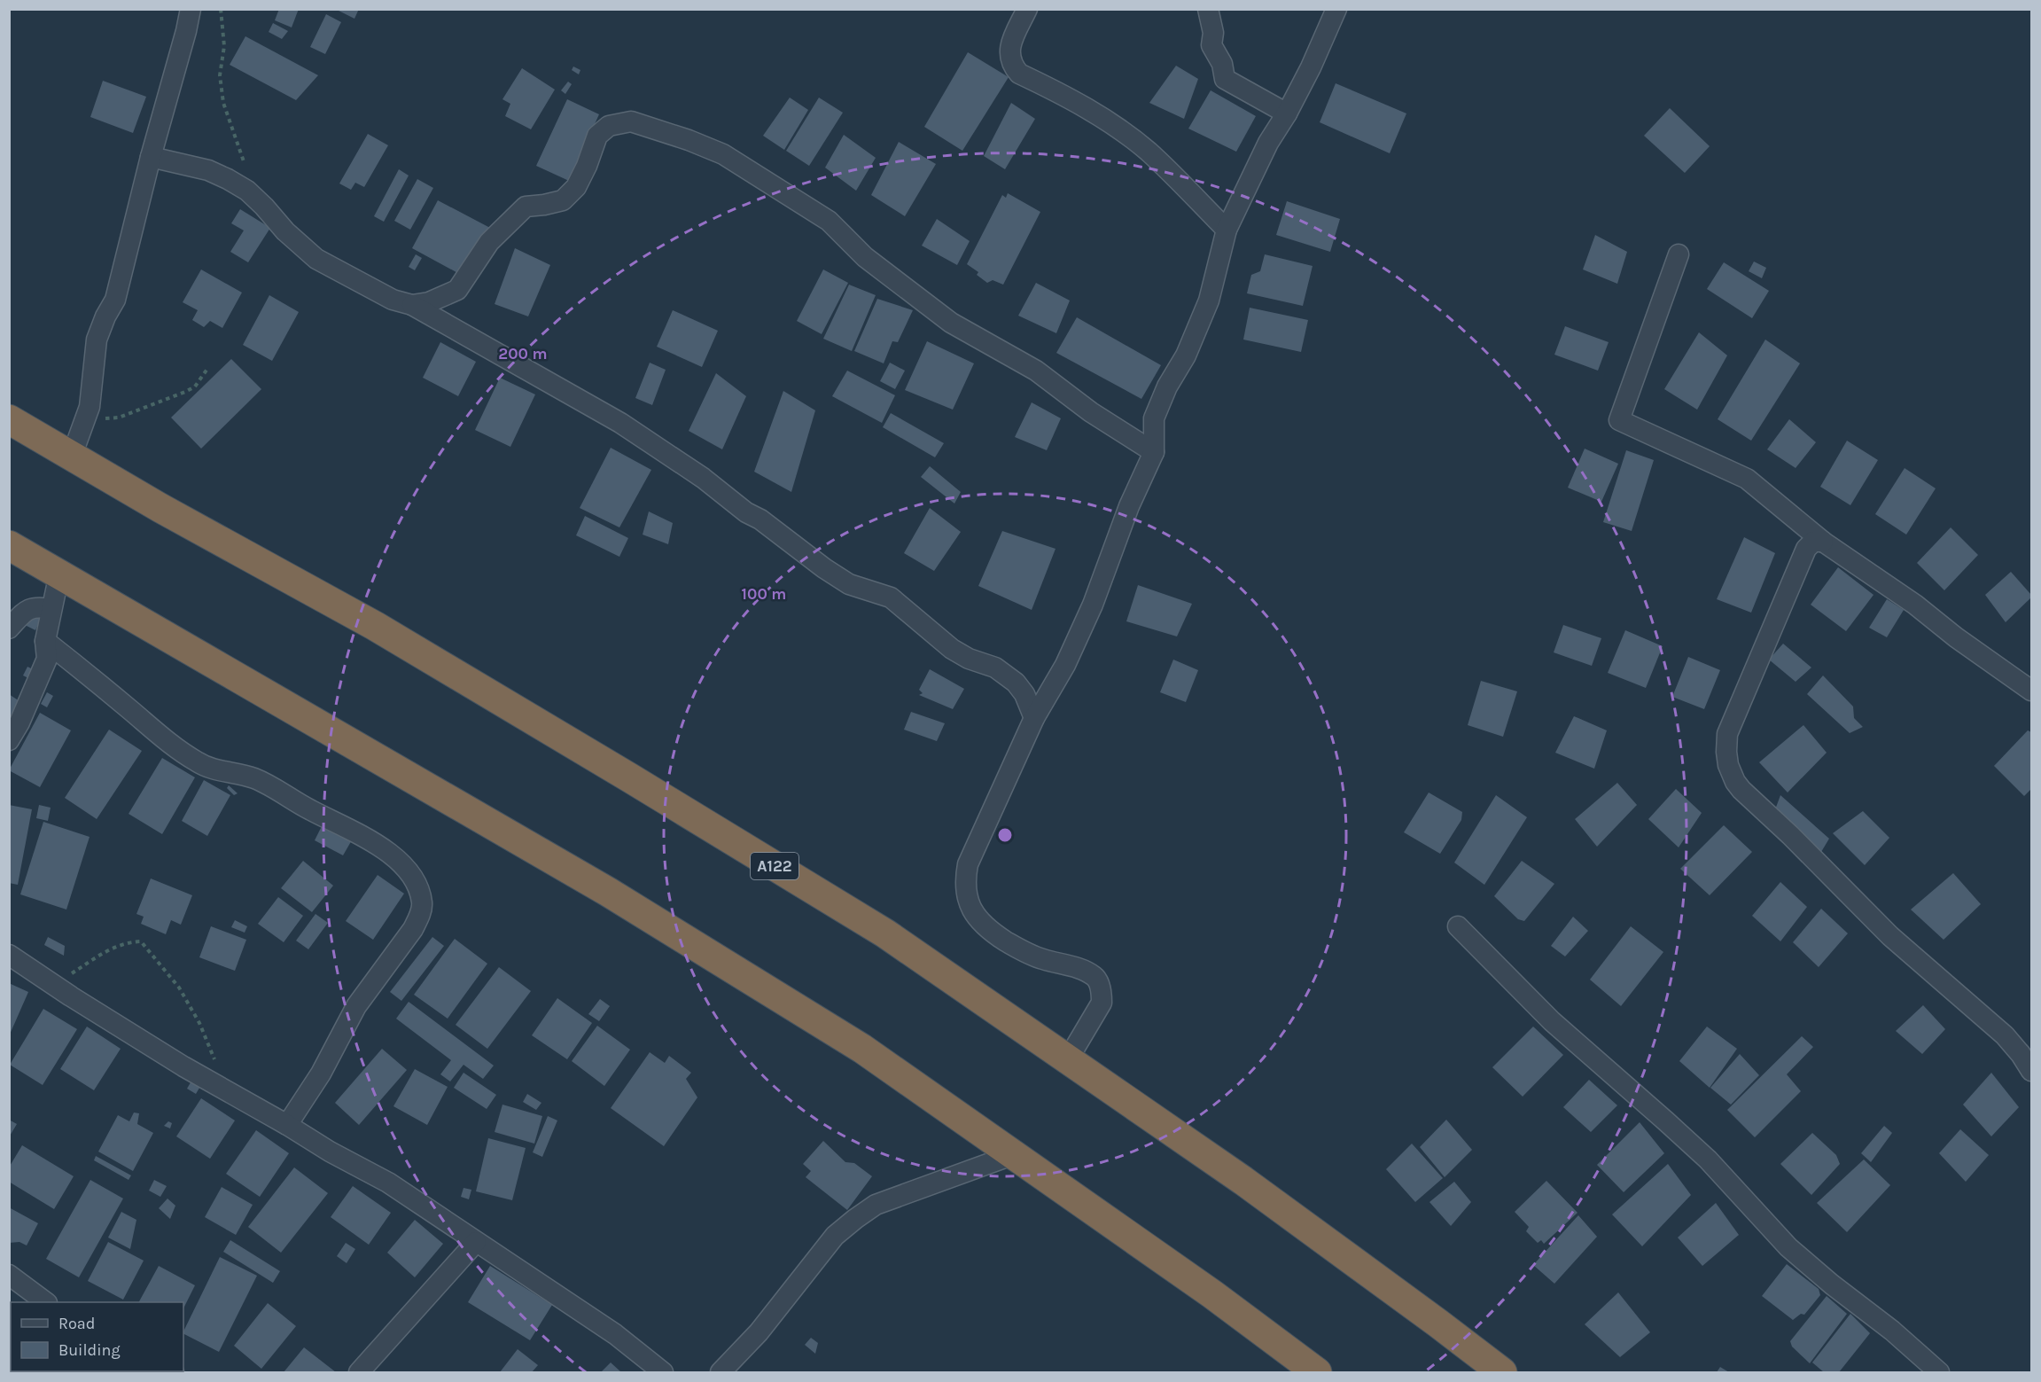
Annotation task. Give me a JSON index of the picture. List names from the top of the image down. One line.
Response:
{"streets":{"highway":["A122"]},"legend":["Road","Building"],"rings":["200 m","100 m"]}
